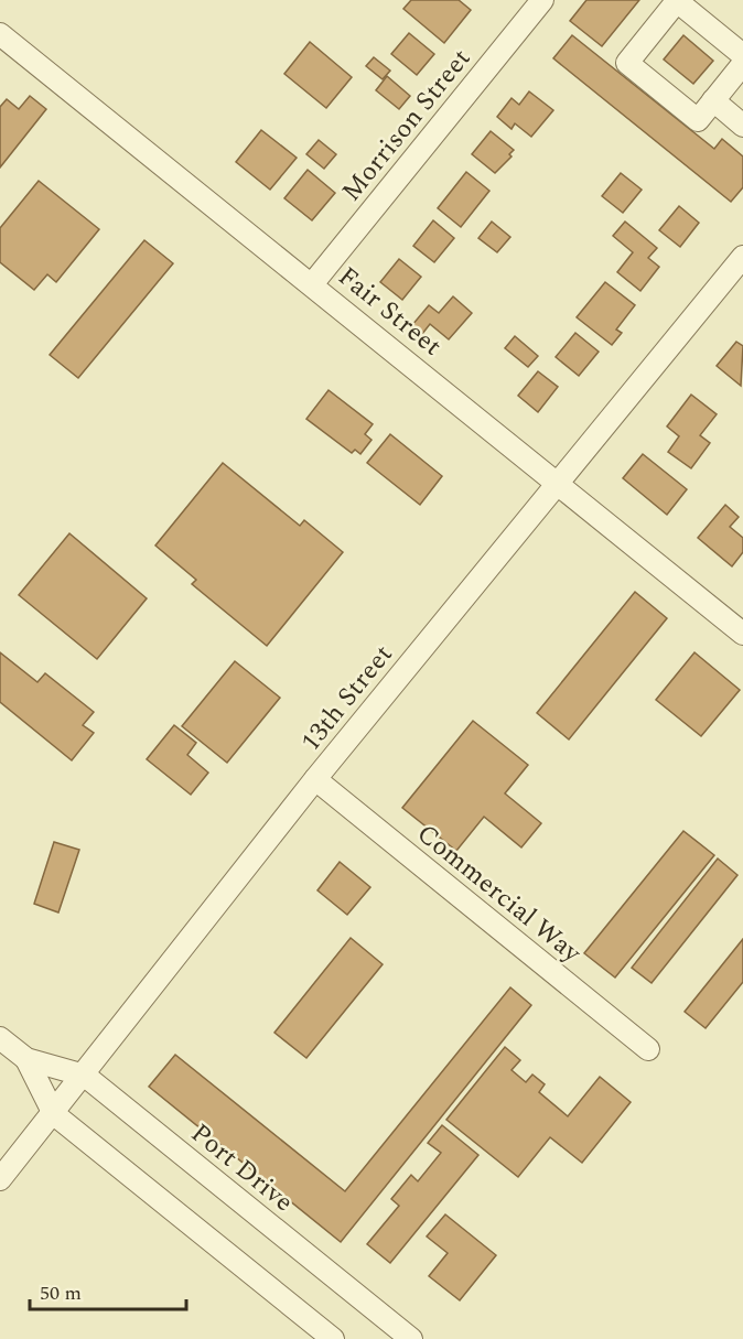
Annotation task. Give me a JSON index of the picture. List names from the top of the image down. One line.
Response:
{"streets":{"street":["Morrison Street","Fair Street","13th Street","Commercial Way","Port Drive"]},"crossings":[["Morrison Street","Fair Street"],["Fair Street","13th Street"],["13th Street","Commercial Way"],["13th Street","Port Drive"]],"scale_bar":"50 m"}
